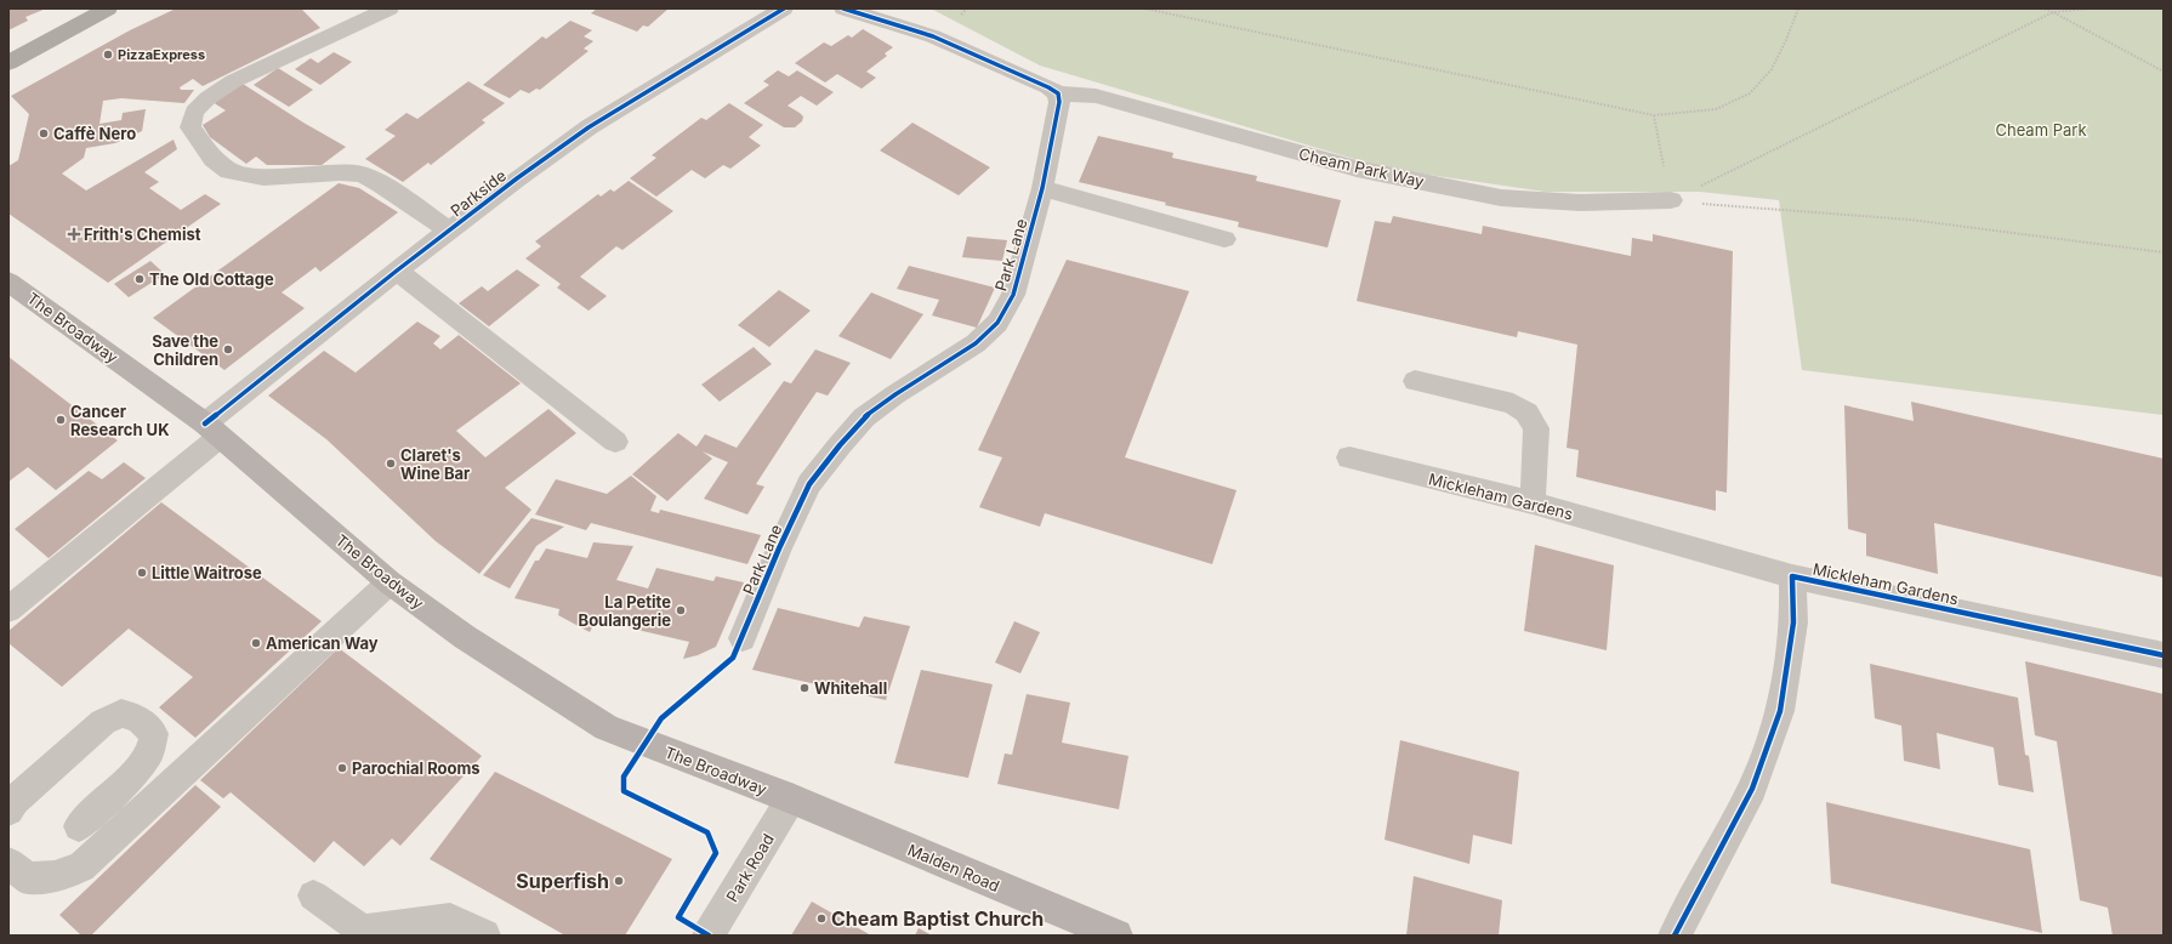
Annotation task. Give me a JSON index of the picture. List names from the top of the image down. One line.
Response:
{"streets":{"main road":["The Broadway","Malden Road"],"street":["Cheam Park Way","Parkside","Park Lane","Mickleham Gardens","Park Road"]},"crossings":[["Cheam Park Way","Park Lane"],["Parkside","The Broadway"],["The Broadway","Park Road"],["The Broadway","Malden Road"],["Park Road","Malden Road"]],"parks":["Cheam Park"],"places":{"other":["PizzaExpress","Caffè Nero","The Old Cottage","Save the Children","Cancer Research UK","Claret's Wine Bar","Little Waitrose","La Petite Boulangerie","American Way","Whitehall","Parochial Rooms","Superfish","Cheam Baptist Church"],"health":["Frith's Chemist"]}}
